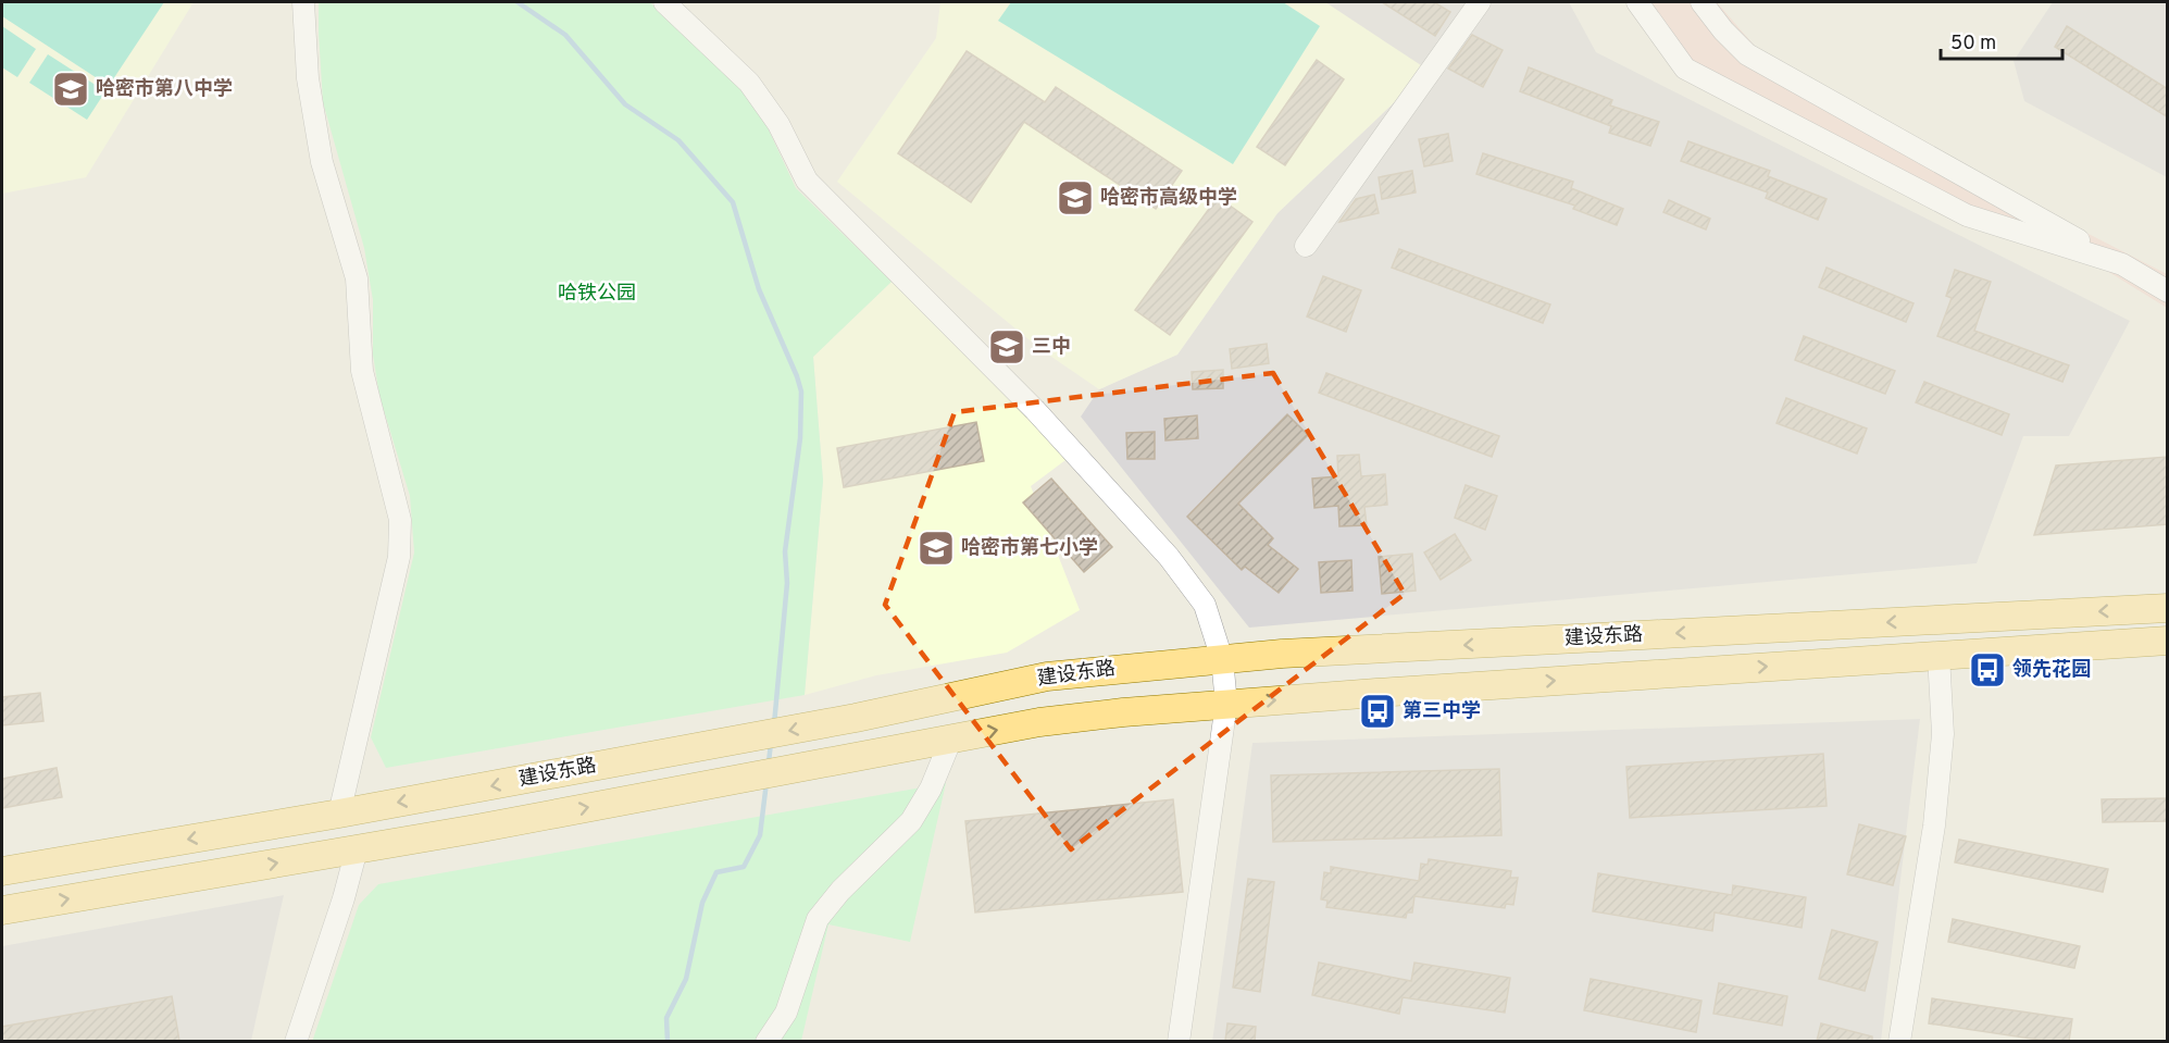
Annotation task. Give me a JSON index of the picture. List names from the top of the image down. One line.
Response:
{"streets":{"main road":["建设东路"]},"parks":["哈铁公园"],"places":{"school or university":["哈密市第八中学","哈密市高级中学","三中","哈密市第七小学"],"bus stop":["领先花园","第三中学"]},"scale_bar":"50 m"}
